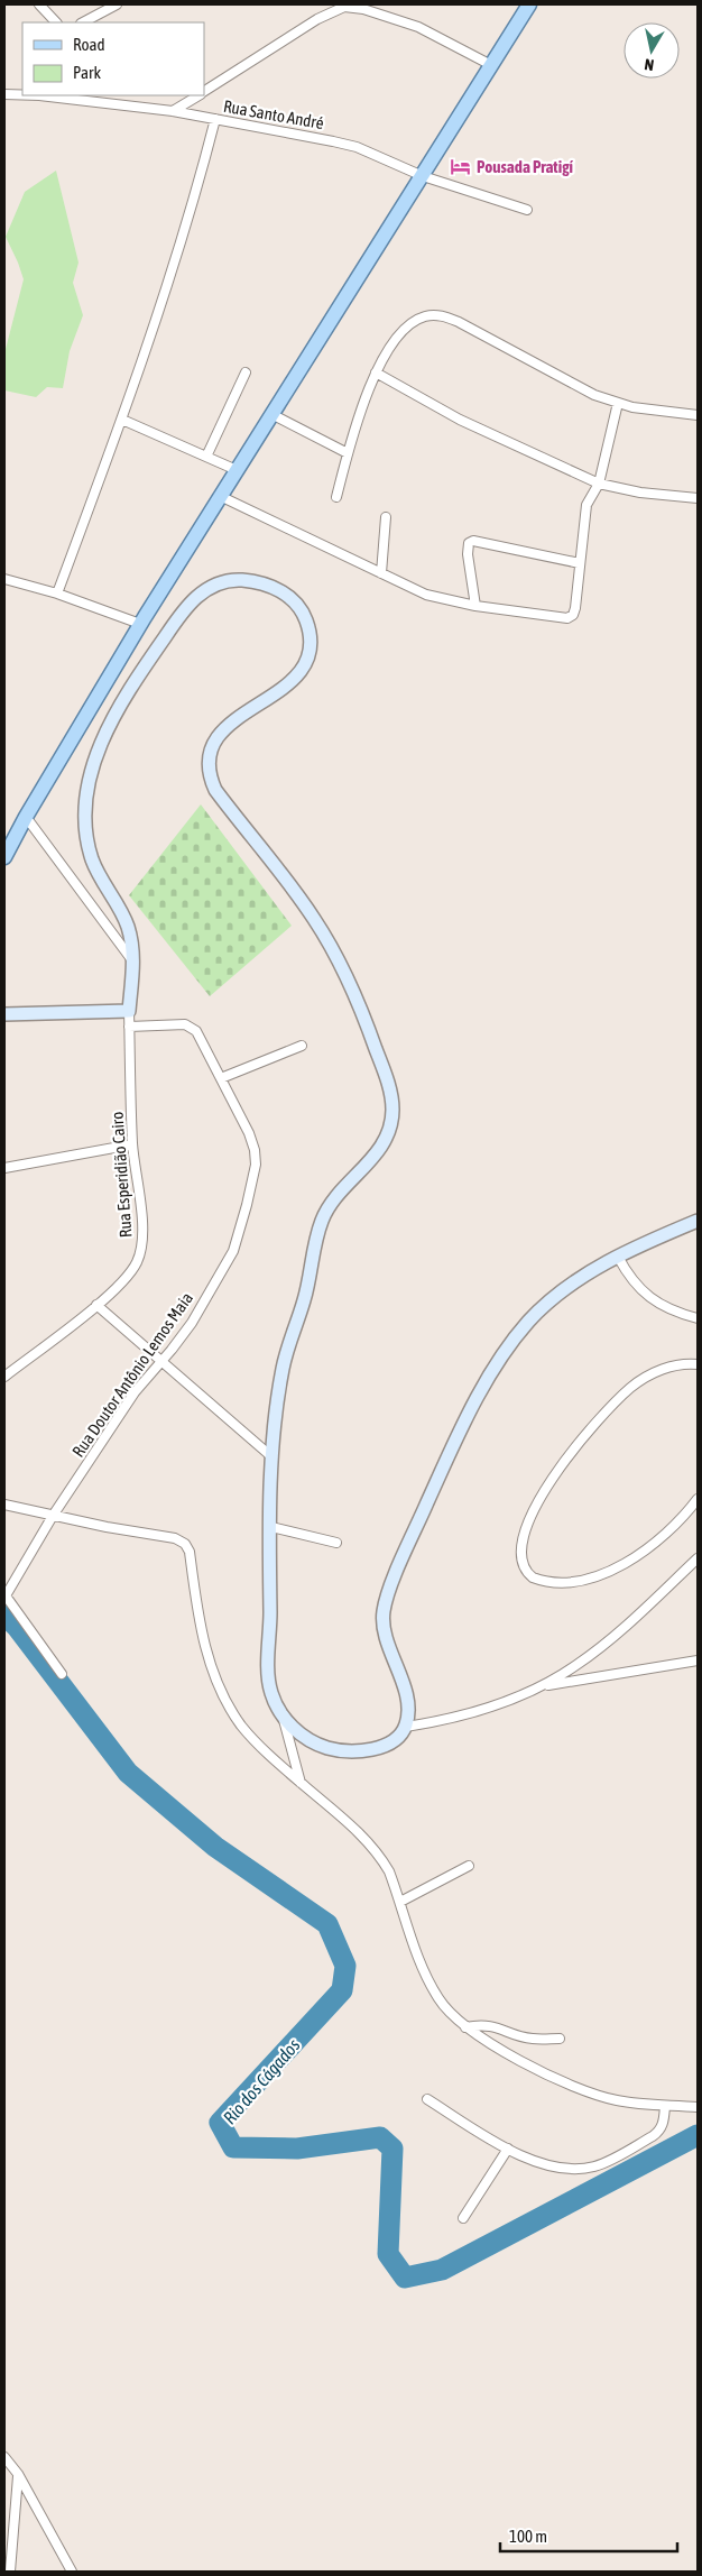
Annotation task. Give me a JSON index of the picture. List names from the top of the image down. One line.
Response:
{"streets":{"street":["Rua Santo André","Rua Esperidião Cairo","Rua Doutor Antônio Lemos Maia"]},"crossings":[["Rua Esperidião Cairo","Rua Doutor Antônio Lemos Maia"]],"water":["Rio dos Cágados"],"places":{"hotel":["Pousada Pratigí"]},"legend":["Road","Park"],"scale_bar":"100 m","north":"bottom"}
